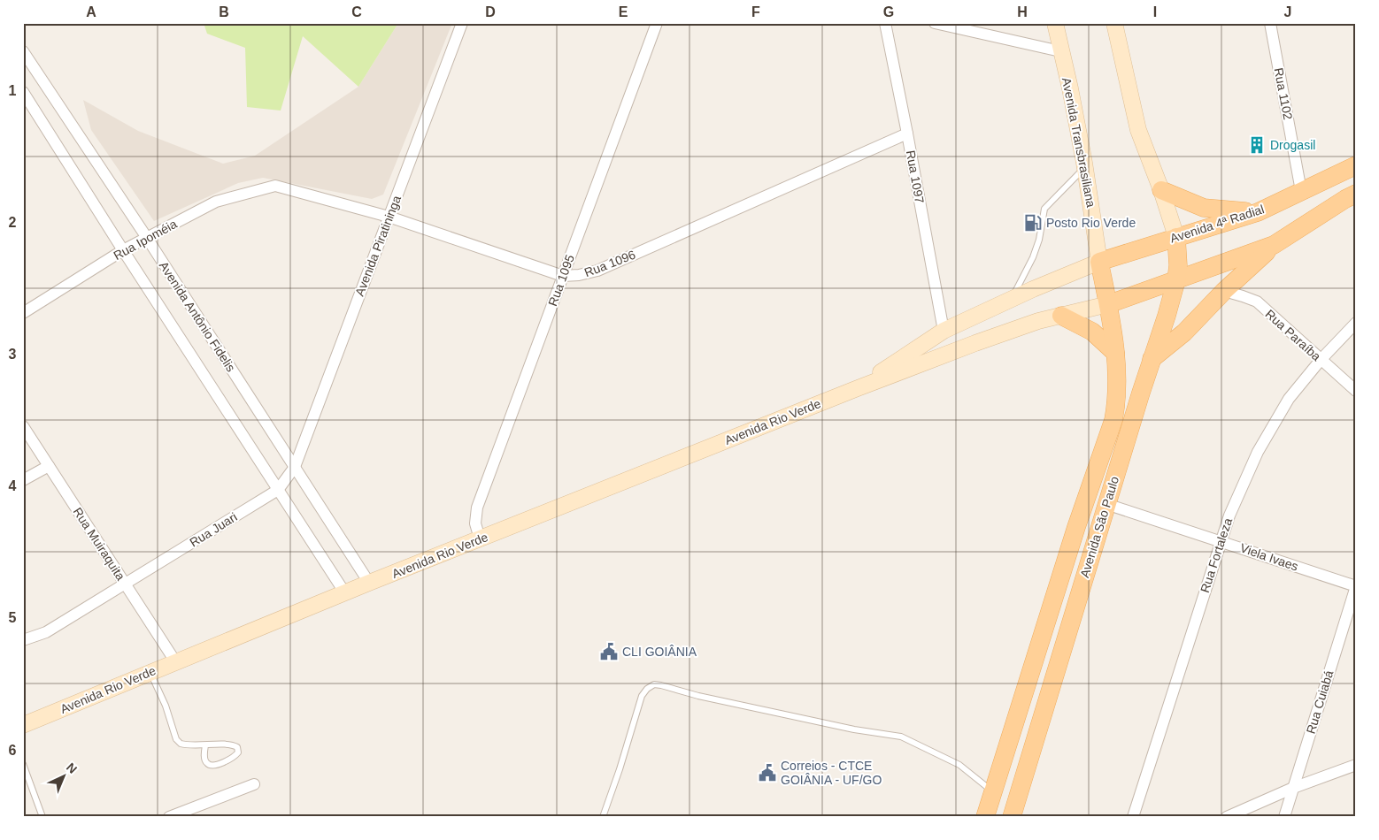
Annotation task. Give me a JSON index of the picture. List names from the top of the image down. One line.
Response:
{"streets":{"main road":["Avenida 4ª Radial","Avenida São Paulo"],"street":["Rua 1102","Avenida Transbrasiliana","Rua 1097","Rua Ipoméia","Avenida Piratininga","Rua 1096","Rua 1095","Avenida Antônio Fidelis","Rua Paraíba","Avenida Rio Verde","Rua Juari","Rua Muiraquita","Rua Fortaleza","Viela Ivaes","Rua Cuiabá"]},"crossings":[["Rua 1102","Avenida 4ª Radial"],["Avenida Transbrasiliana","Avenida 4ª Radial"],["Avenida Transbrasiliana","Avenida Rio Verde"],["Avenida Transbrasiliana","Avenida São Paulo"],["Rua 1097","Rua 1096"],["Rua 1097","Avenida Rio Verde"],["Avenida 4ª Radial","Avenida Rio Verde"],["Avenida 4ª Radial","Avenida São Paulo"],["Rua Ipoméia","Rua 1096"],["Rua Ipoméia","Avenida Antônio Fidelis"],["Avenida Piratininga","Rua 1096"],["Avenida Piratininga","Avenida Antônio Fidelis"],["Avenida Piratininga","Rua Juari"],["Rua 1096","Rua 1095"],["Rua 1095","Avenida Rio Verde"],["Avenida Antônio Fidelis","Avenida Rio Verde"],["Avenida Antônio Fidelis","Rua Juari"],["Rua Paraíba","Rua Fortaleza"],["Avenida Rio Verde","Avenida São Paulo"],["Avenida Rio Verde","Rua Muiraquita"],["Avenida São Paulo","Viela Ivaes"],["Rua Juari","Rua Muiraquita"],["Rua Fortaleza","Viela Ivaes"],["Viela Ivaes","Rua Cuiabá"]],"places":{"building":["Drogasil"],"fuel station":["Posto Rio Verde"],"public building":["CLI GOIÂNIA","Correios - CTCE GOIÂNIA - UF/GO"]},"north":"top right","grid":{"columns":["A","B","C","D","E","F","G","H","I","J"],"rows":["1","2","3","4","5","6"]}}
